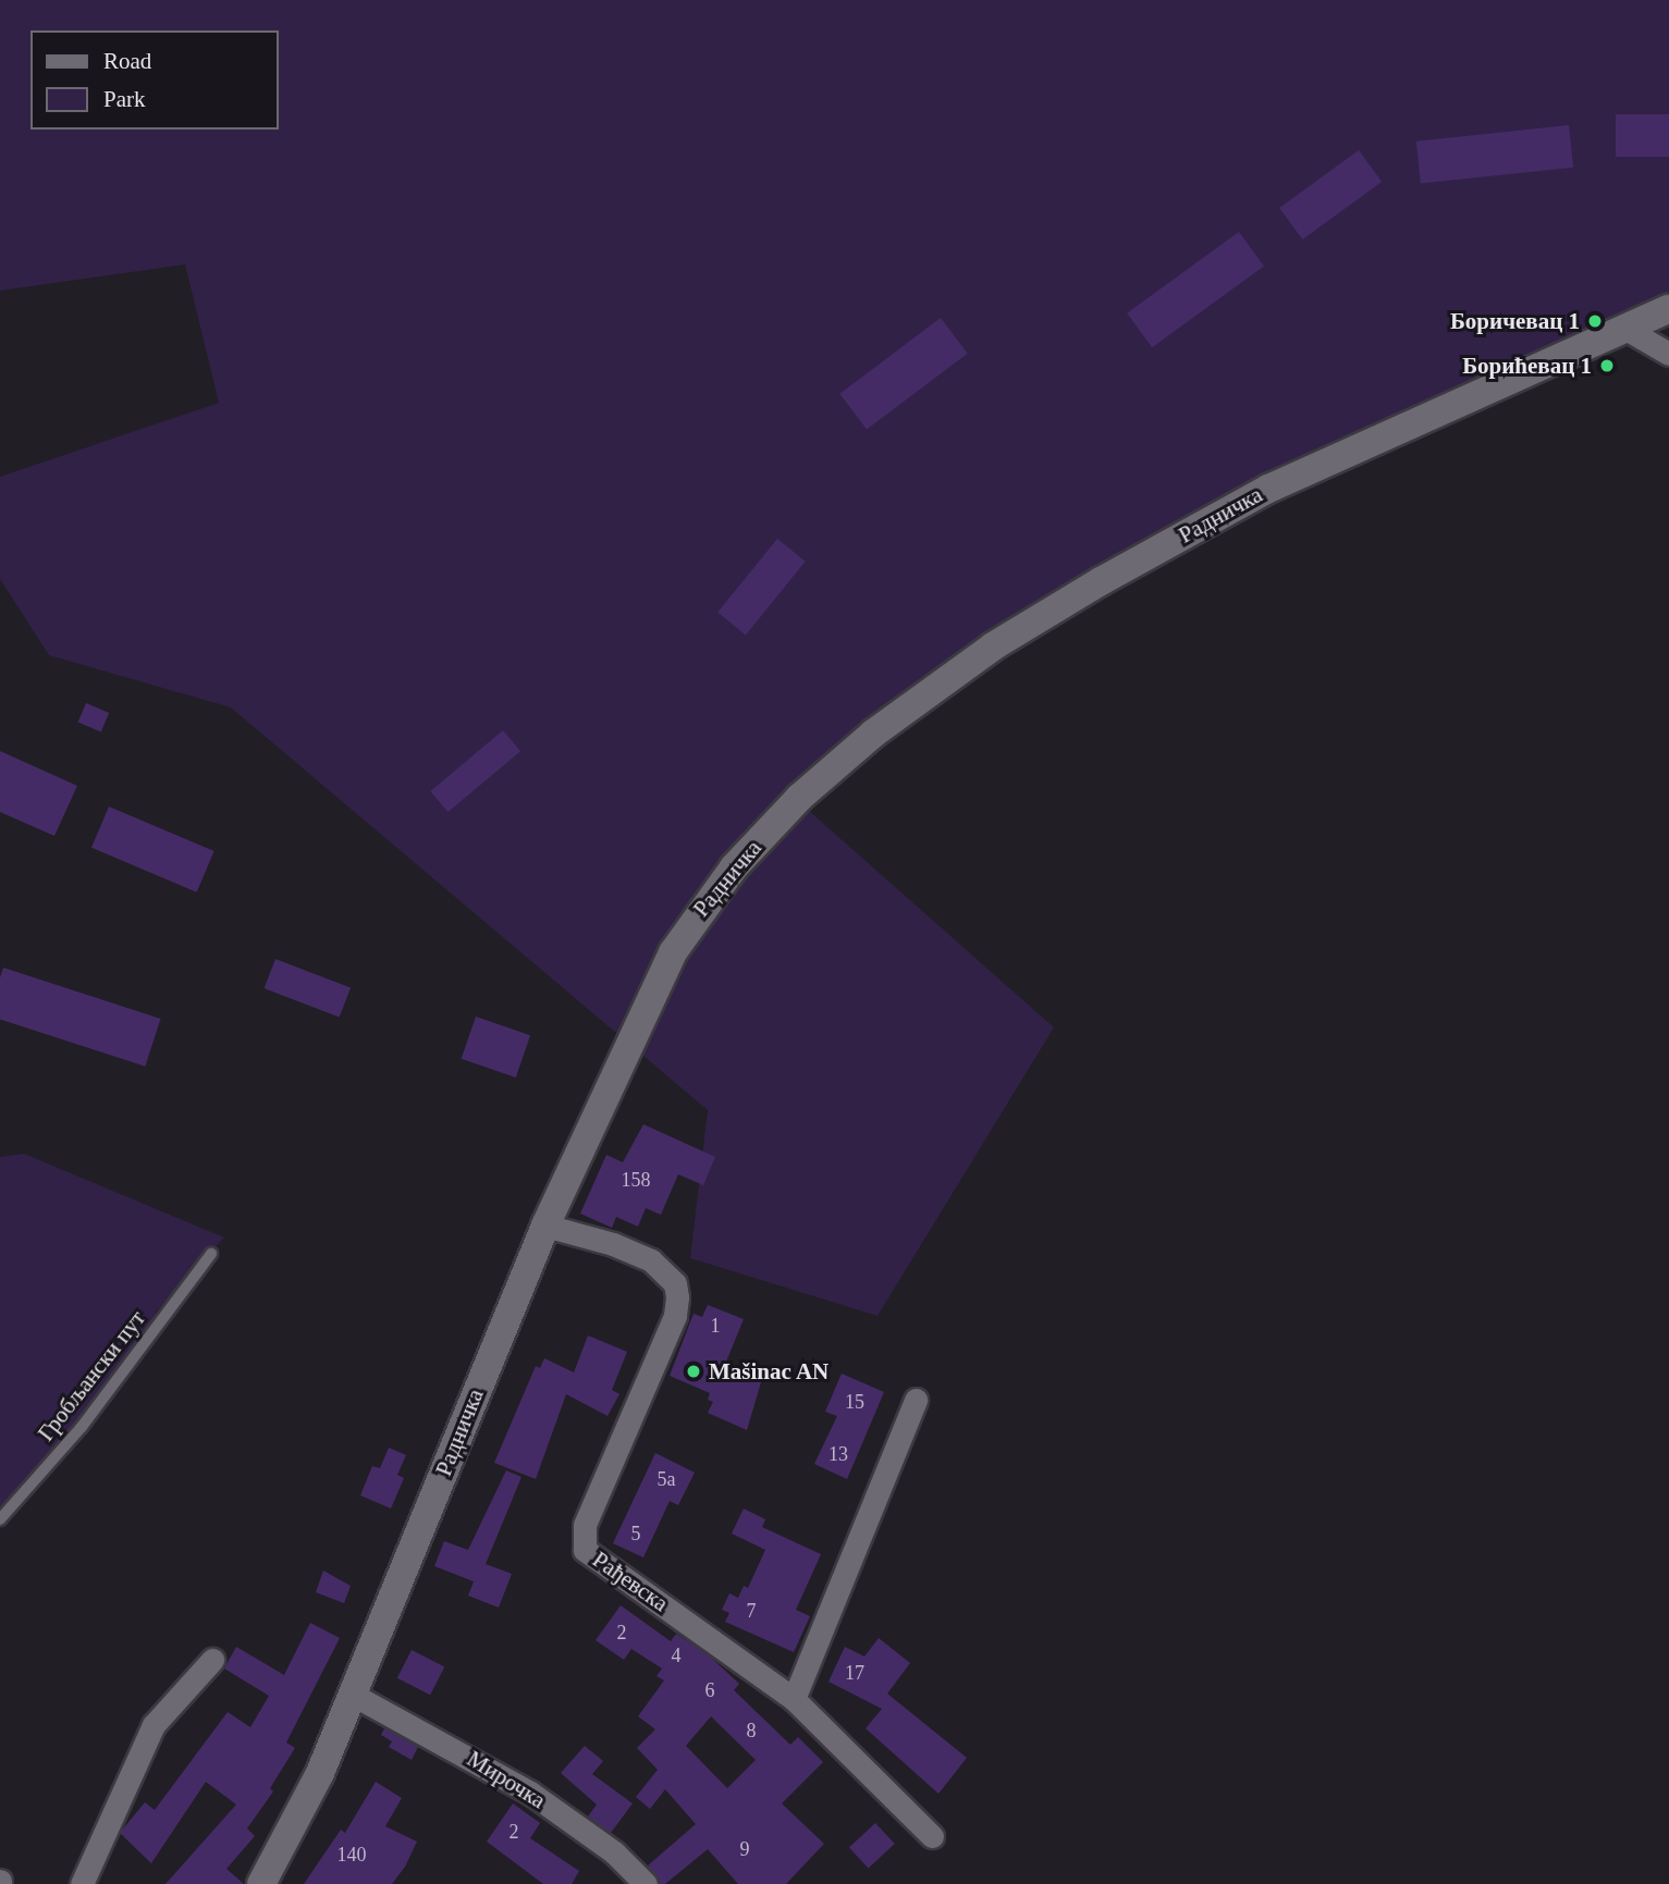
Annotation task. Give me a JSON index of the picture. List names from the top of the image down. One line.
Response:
{"streets":{"street":["Радничка","Рађевска","Мирочка"],"lane":["Гробљански пут"]},"crossings":[["Радничка","Рађевска"],["Радничка","Мирочка"]],"places":["Боричевац 1","Борићевац 1","Mašinac AN"],"house_numbers":["158","1","15","13","5a","5","7","2","4","17","6","8","2","9","140"],"legend":["Road","Park"]}
